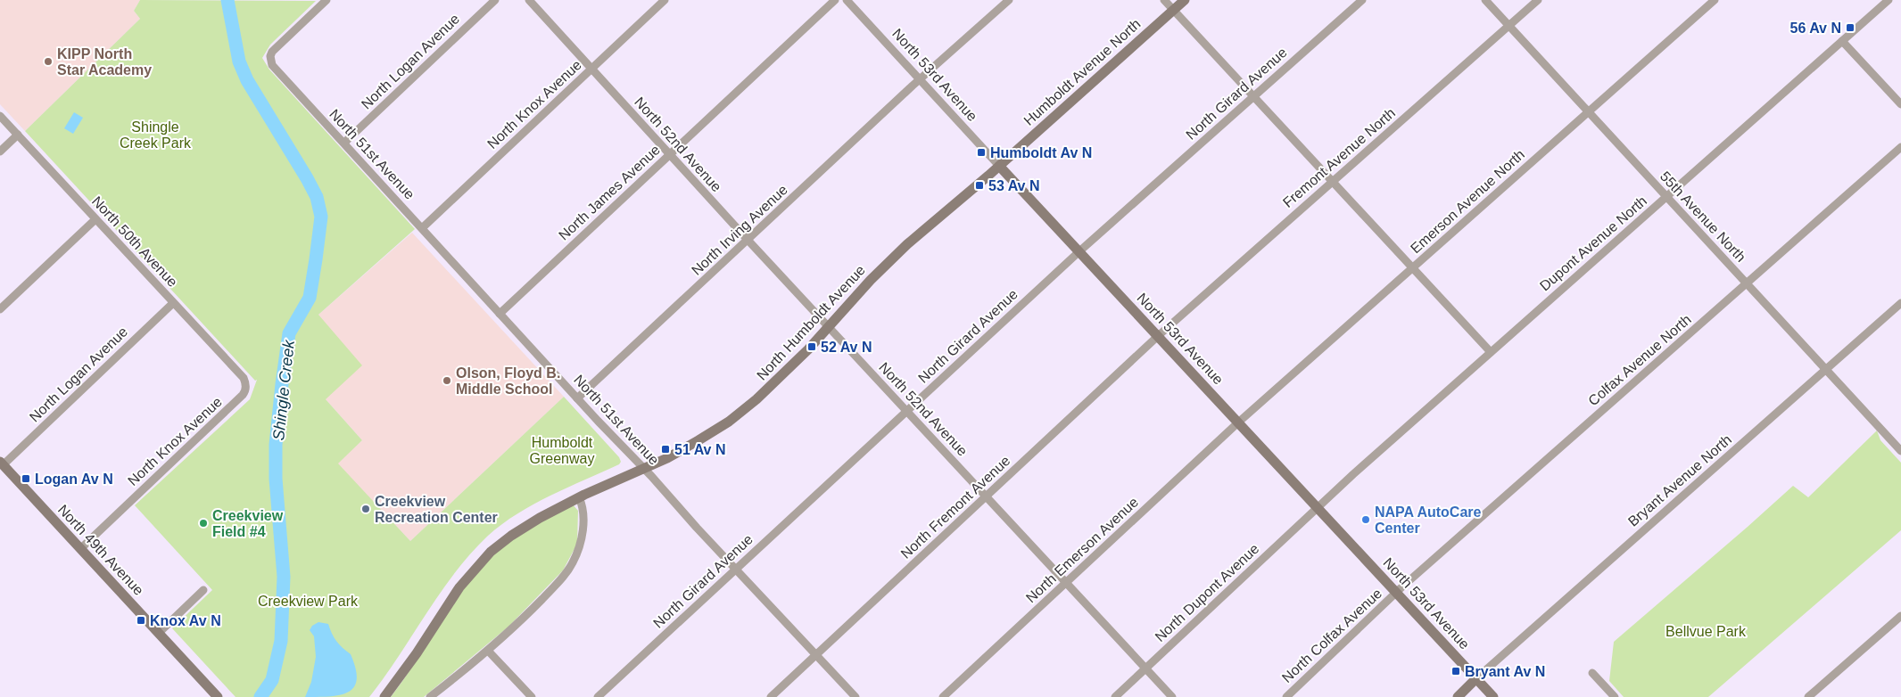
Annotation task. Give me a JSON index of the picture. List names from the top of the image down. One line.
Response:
{"streets":{"street":["North Logan Avenue","Humboldt Avenue North","North 53rd Avenue","North Girard Avenue","North Knox Avenue","North 52nd Avenue","North 51st Avenue","Fremont Avenue North","North James Avenue","Emerson Avenue North","55th Avenue North","North Irving Avenue","North 50th Avenue","Dupont Avenue North","North Humboldt Avenue","Colfax Avenue North","Bryant Avenue North","North Fremont Avenue","North 49th Avenue","North Emerson Avenue","North Dupont Avenue","North Colfax Avenue"]},"crossings":[["North Logan Avenue","North 51st Avenue"],["North Logan Avenue","North 50th Avenue"],["North Logan Avenue","North 49th Avenue"],["Humboldt Avenue North","North 53rd Avenue"],["Humboldt Avenue North","North Humboldt Avenue"],["North 53rd Avenue","North Girard Avenue"],["North 53rd Avenue","Fremont Avenue North"],["North 53rd Avenue","Emerson Avenue North"],["North 53rd Avenue","North Irving Avenue"],["North 53rd Avenue","Dupont Avenue North"],["North 53rd Avenue","North Humboldt Avenue"],["North 53rd Avenue","Colfax Avenue North"],["North 53rd Avenue","Bryant Avenue North"],["North 53rd Avenue","North Fremont Avenue"],["North 53rd Avenue","North Emerson Avenue"],["North 53rd Avenue","North Dupont Avenue"],["North 53rd Avenue","North Colfax Avenue"],["North Girard Avenue","North 52nd Avenue"],["North Girard Avenue","North 51st Avenue"],["North Knox Avenue","North 52nd Avenue"],["North Knox Avenue","North 51st Avenue"],["North Knox Avenue","North 50th Avenue"],["North Knox Avenue","North 49th Avenue"],["North 52nd Avenue","North James Avenue"],["North 52nd Avenue","North Irving Avenue"],["North 52nd Avenue","North Humboldt Avenue"],["North 52nd Avenue","North Fremont Avenue"],["North 52nd Avenue","North Emerson Avenue"],["North 52nd Avenue","North Dupont Avenue"],["North 51st Avenue","North James Avenue"],["North 51st Avenue","North Irving Avenue"],["North 51st Avenue","North Humboldt Avenue"],["North 51st Avenue","North Fremont Avenue"],["Fremont Avenue North","55th Avenue North"],["Fremont Avenue North","North Fremont Avenue"],["Emerson Avenue North","55th Avenue North"],["Emerson Avenue North","North Emerson Avenue"],["55th Avenue North","Dupont Avenue North"],["55th Avenue North","Colfax Avenue North"],["55th Avenue North","Bryant Avenue North"],["Dupont Avenue North","North Dupont Avenue"],["Colfax Avenue North","North Colfax Avenue"]],"water":["Shingle Creek"],"parks":["Shingle Creek Park","Humboldt Greenway","Creekview Park","Bellvue Park"],"places":{"transit":["56 Av N","Humboldt Av N","53 Av N","52 Av N","51 Av N","Logan Av N","Knox Av N","Bryant Av N"],"other":["KIPP North Star Academy","Olson, Floyd B. Middle School","Creekview Recreation Center","NAPA AutoCare Center","Creekview Field #4"]}}
